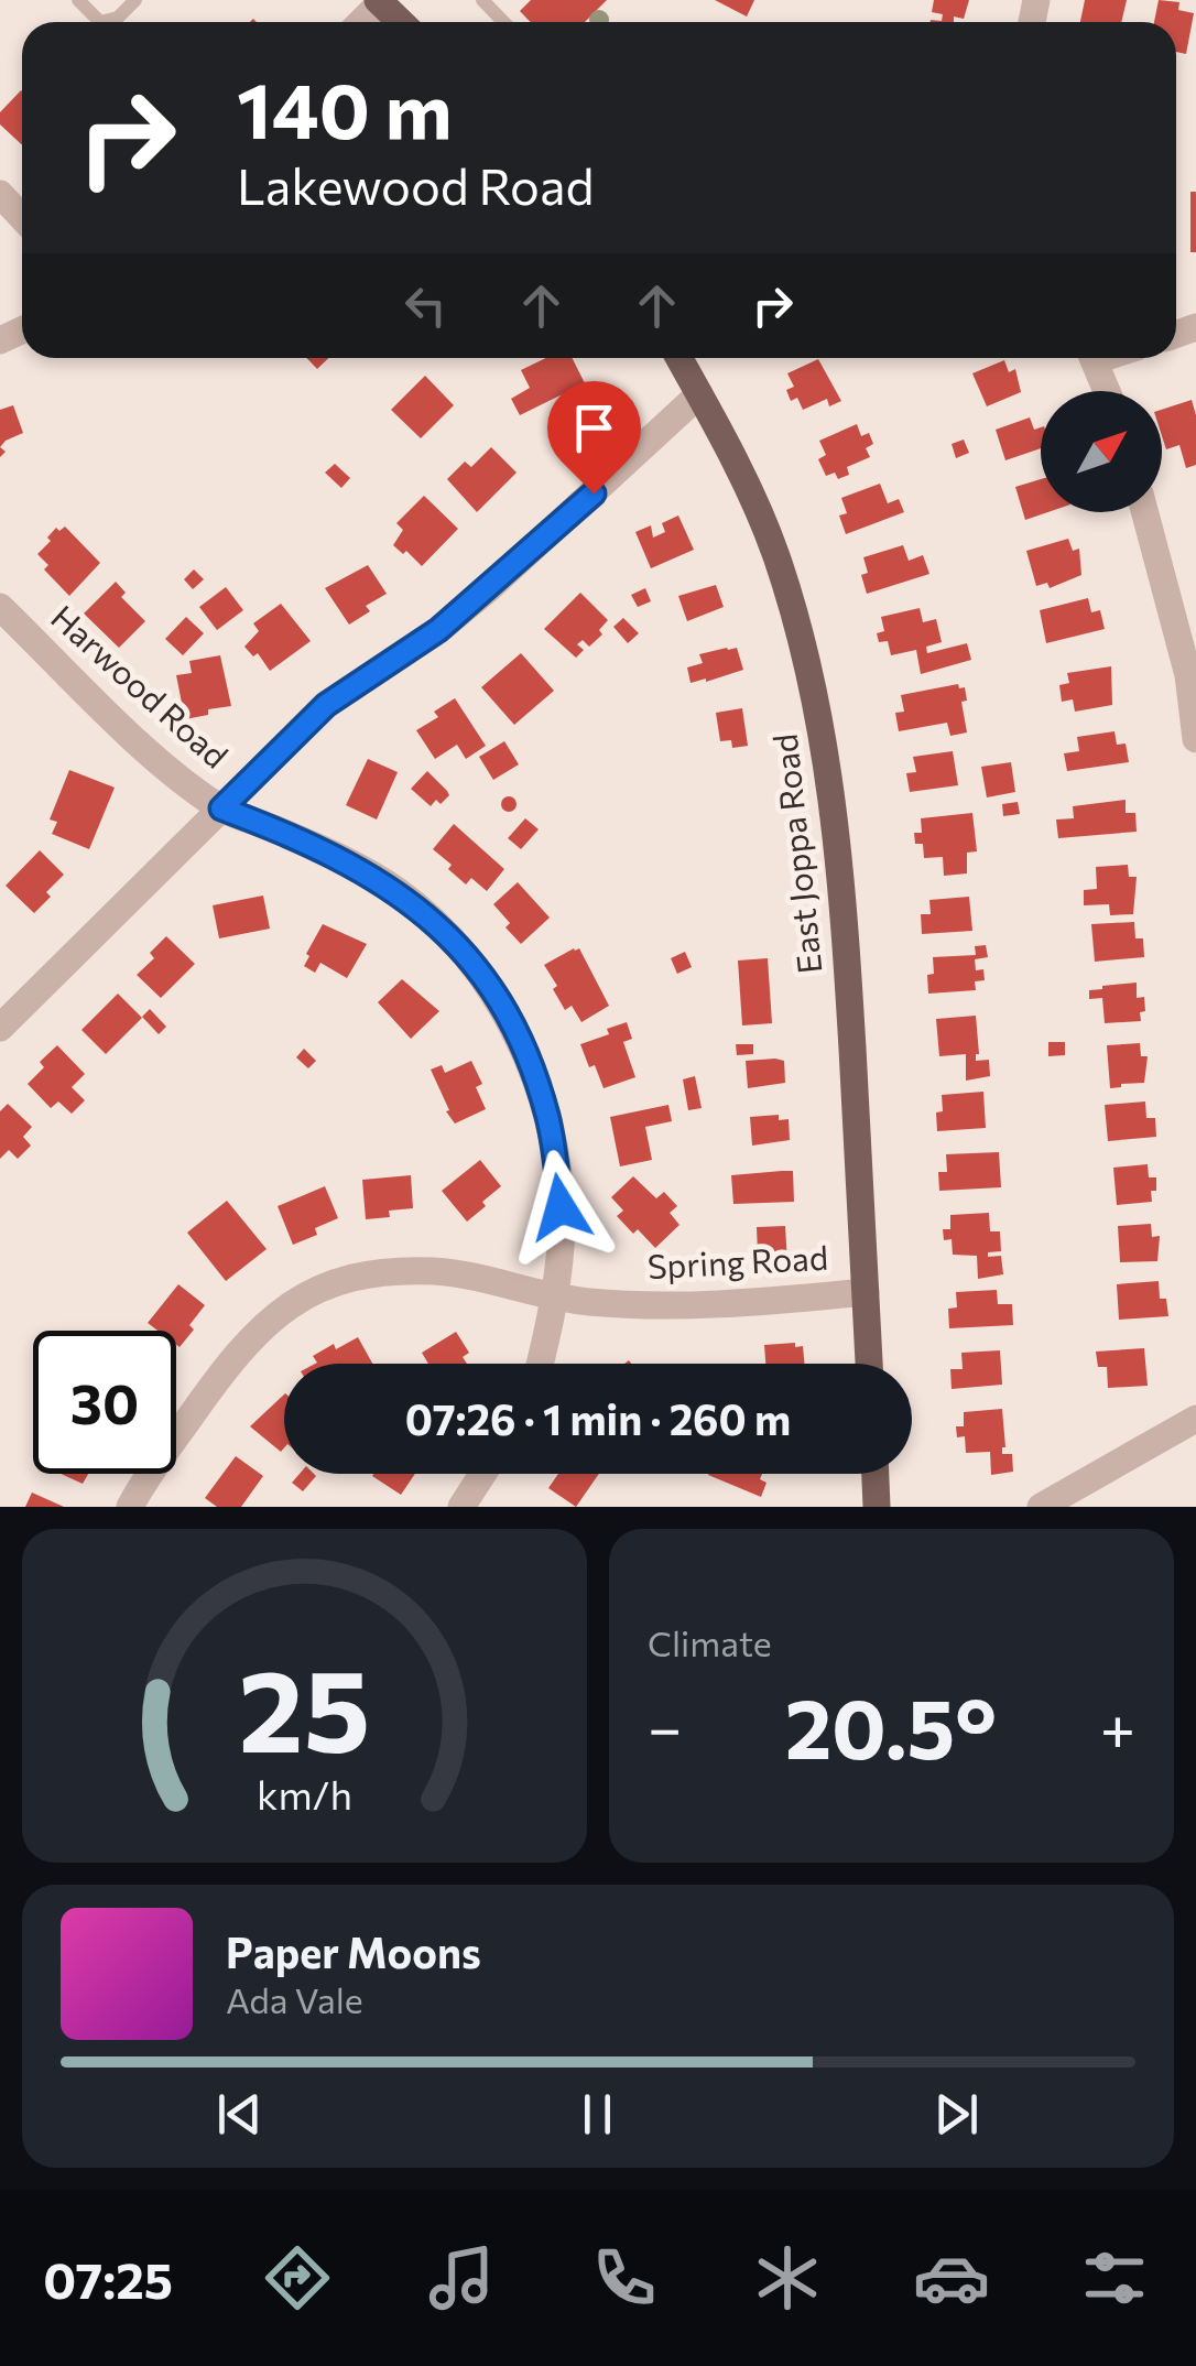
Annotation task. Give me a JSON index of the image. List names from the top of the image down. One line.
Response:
{"streets":{"main road":["East Joppa Road"],"street":["Harwood Road","Spring Road"]},"crossings":[["Harwood Road","Spring Road"],["East Joppa Road","Spring Road"]],"north":"top right","page":{"turn":["140 m","Lakewood Road"],"limit":"30","trip":"07:26 · 1 min · 260 m","tile":"Climate","heat":["−","20.5°","+"],"song":["Paper Moons","Ada Vale"],"tabs":"07:25","gauge":["25","km/h"]}}
